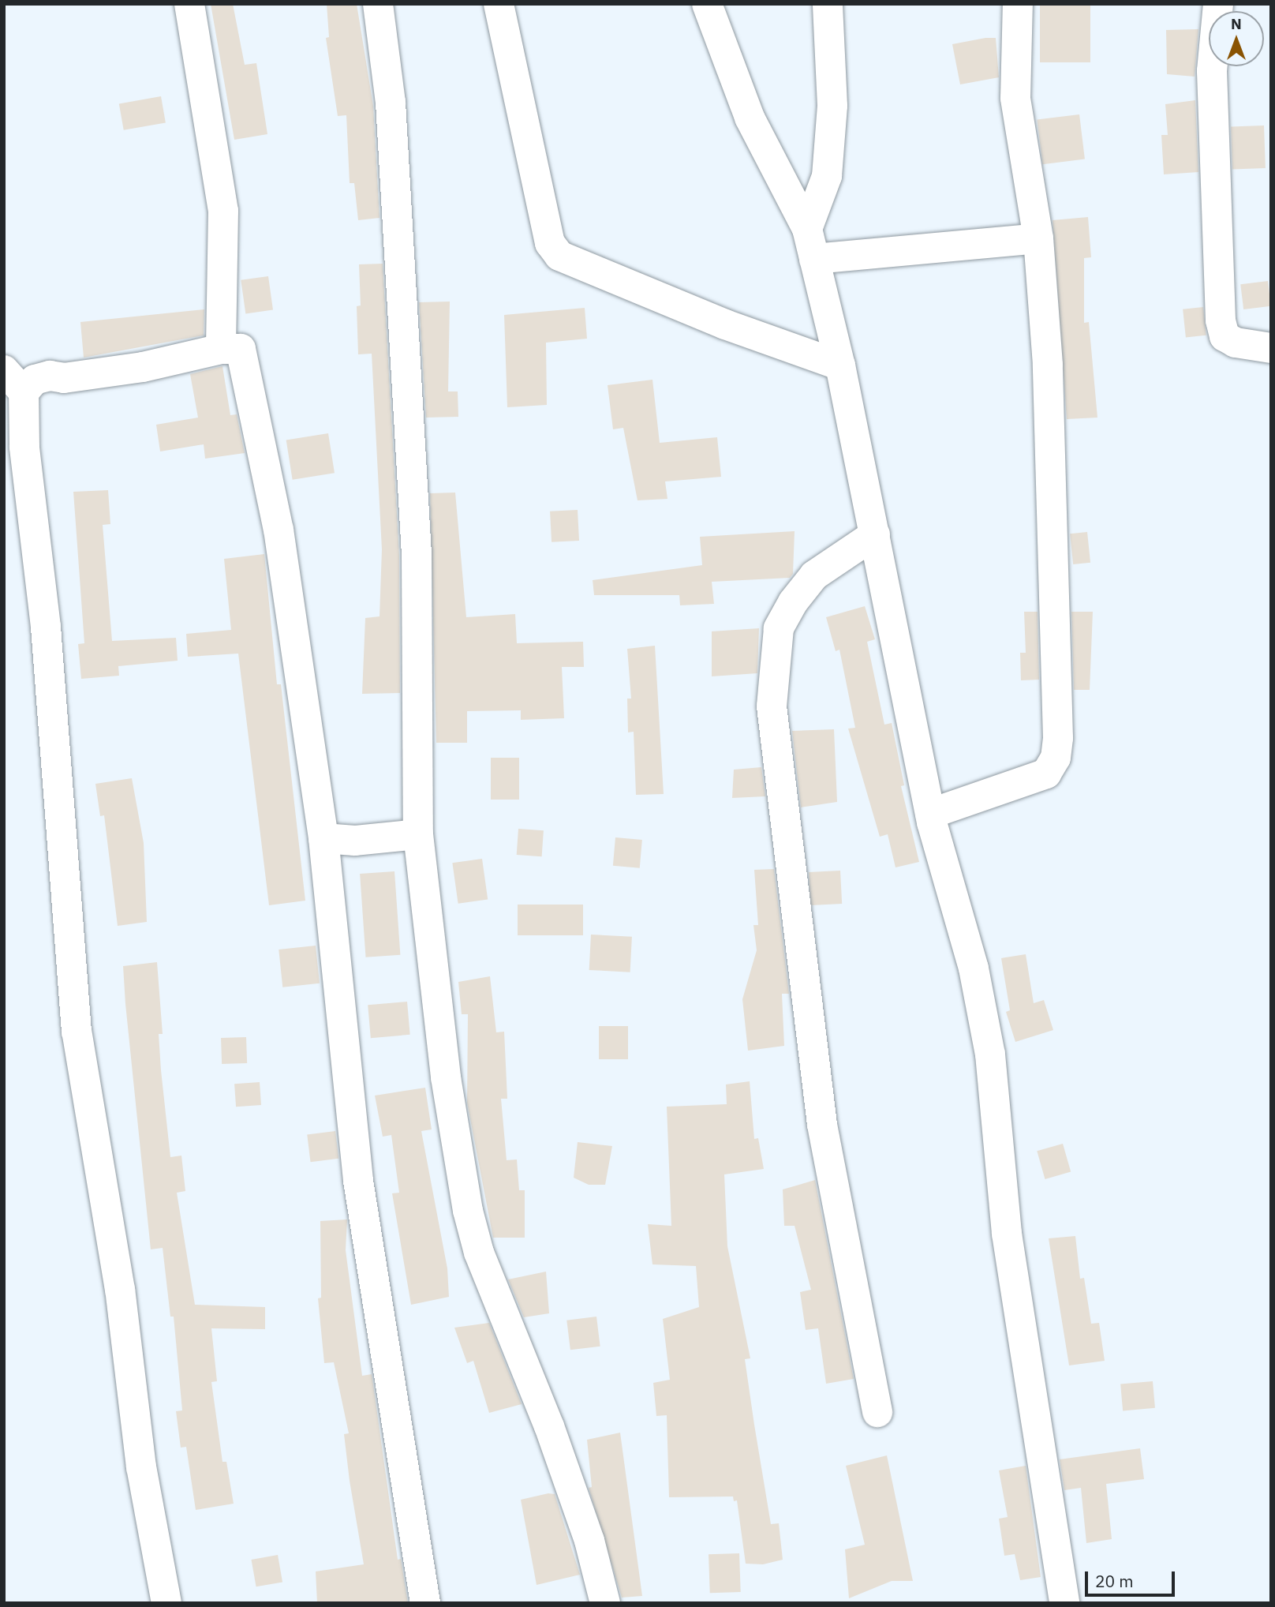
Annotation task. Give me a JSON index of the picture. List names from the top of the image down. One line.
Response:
{"scale_bar":"20 m","north":"top"}
